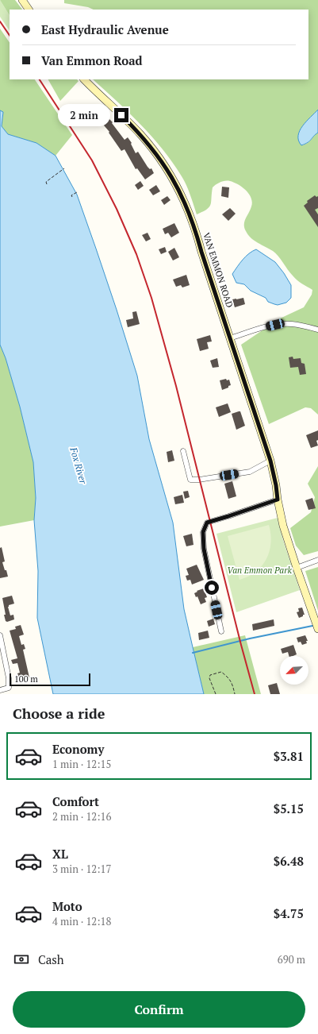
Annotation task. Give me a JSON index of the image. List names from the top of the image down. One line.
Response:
{"streets":{"street":["VAN EMMON ROAD"]},"water":["Fox River"],"parks":["Van Emmon Park"],"scale_bar":"100 m","north":"bottom left","page":{"banner":["East Hydraulic Avenue","Van Emmon Road"],"bubble":"2 min","scale":"100 m","heading":"Choose a ride","list":[{"name":"Economy","note":"1 min · 12:15","value":"$3.81"},{"name":"Comfort","note":"2 min · 12:16","value":"$5.15"},{"name":"XL","note":"3 min · 12:17","value":"$6.48"},{"name":"Moto","note":"4 min · 12:18","value":"$4.75"}],"pay":["Cash","690 m"],"buttons":"Confirm"}}
